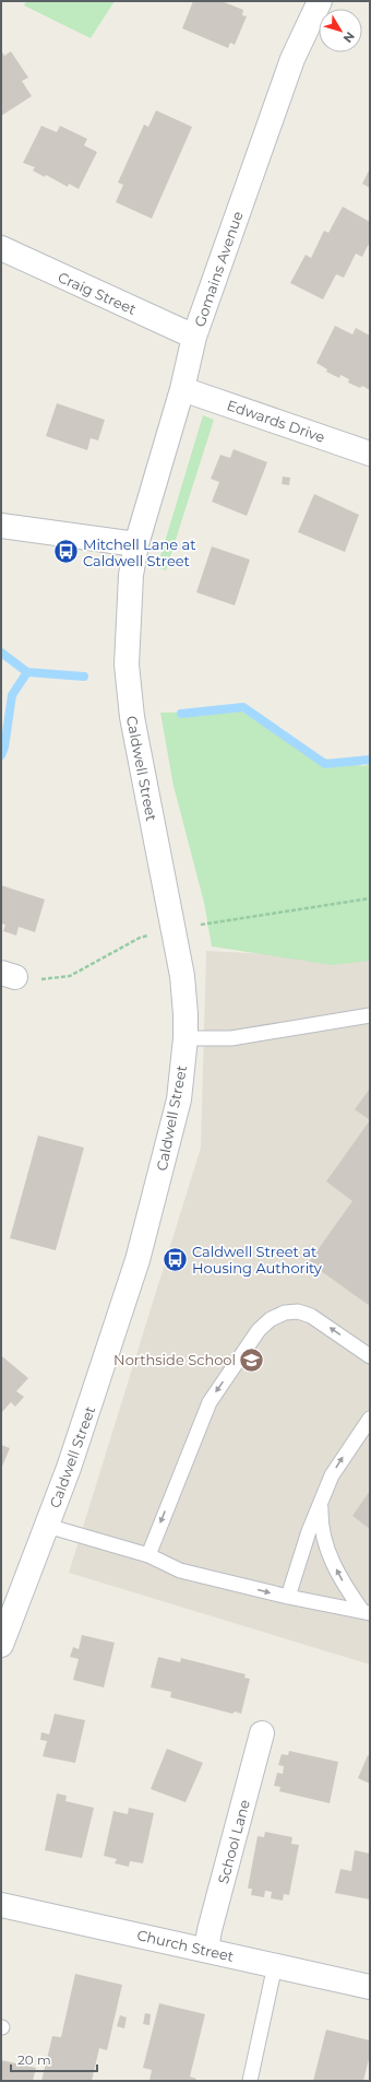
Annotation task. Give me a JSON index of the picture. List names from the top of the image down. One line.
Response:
{"streets":{"street":["Gomains Avenue","Craig Street","Edwards Drive","Caldwell Street","School Lane","Church Street"]},"crossings":[["Gomains Avenue","Craig Street"],["Gomains Avenue","Edwards Drive"],["Gomains Avenue","Caldwell Street"],["School Lane","Church Street"]],"places":{"bus stop":["Mitchell Lane at Caldwell Street","Caldwell Street at Housing Authority"],"school or university":["Northside School"]},"scale_bar":"20 m","north":"bottom right"}
